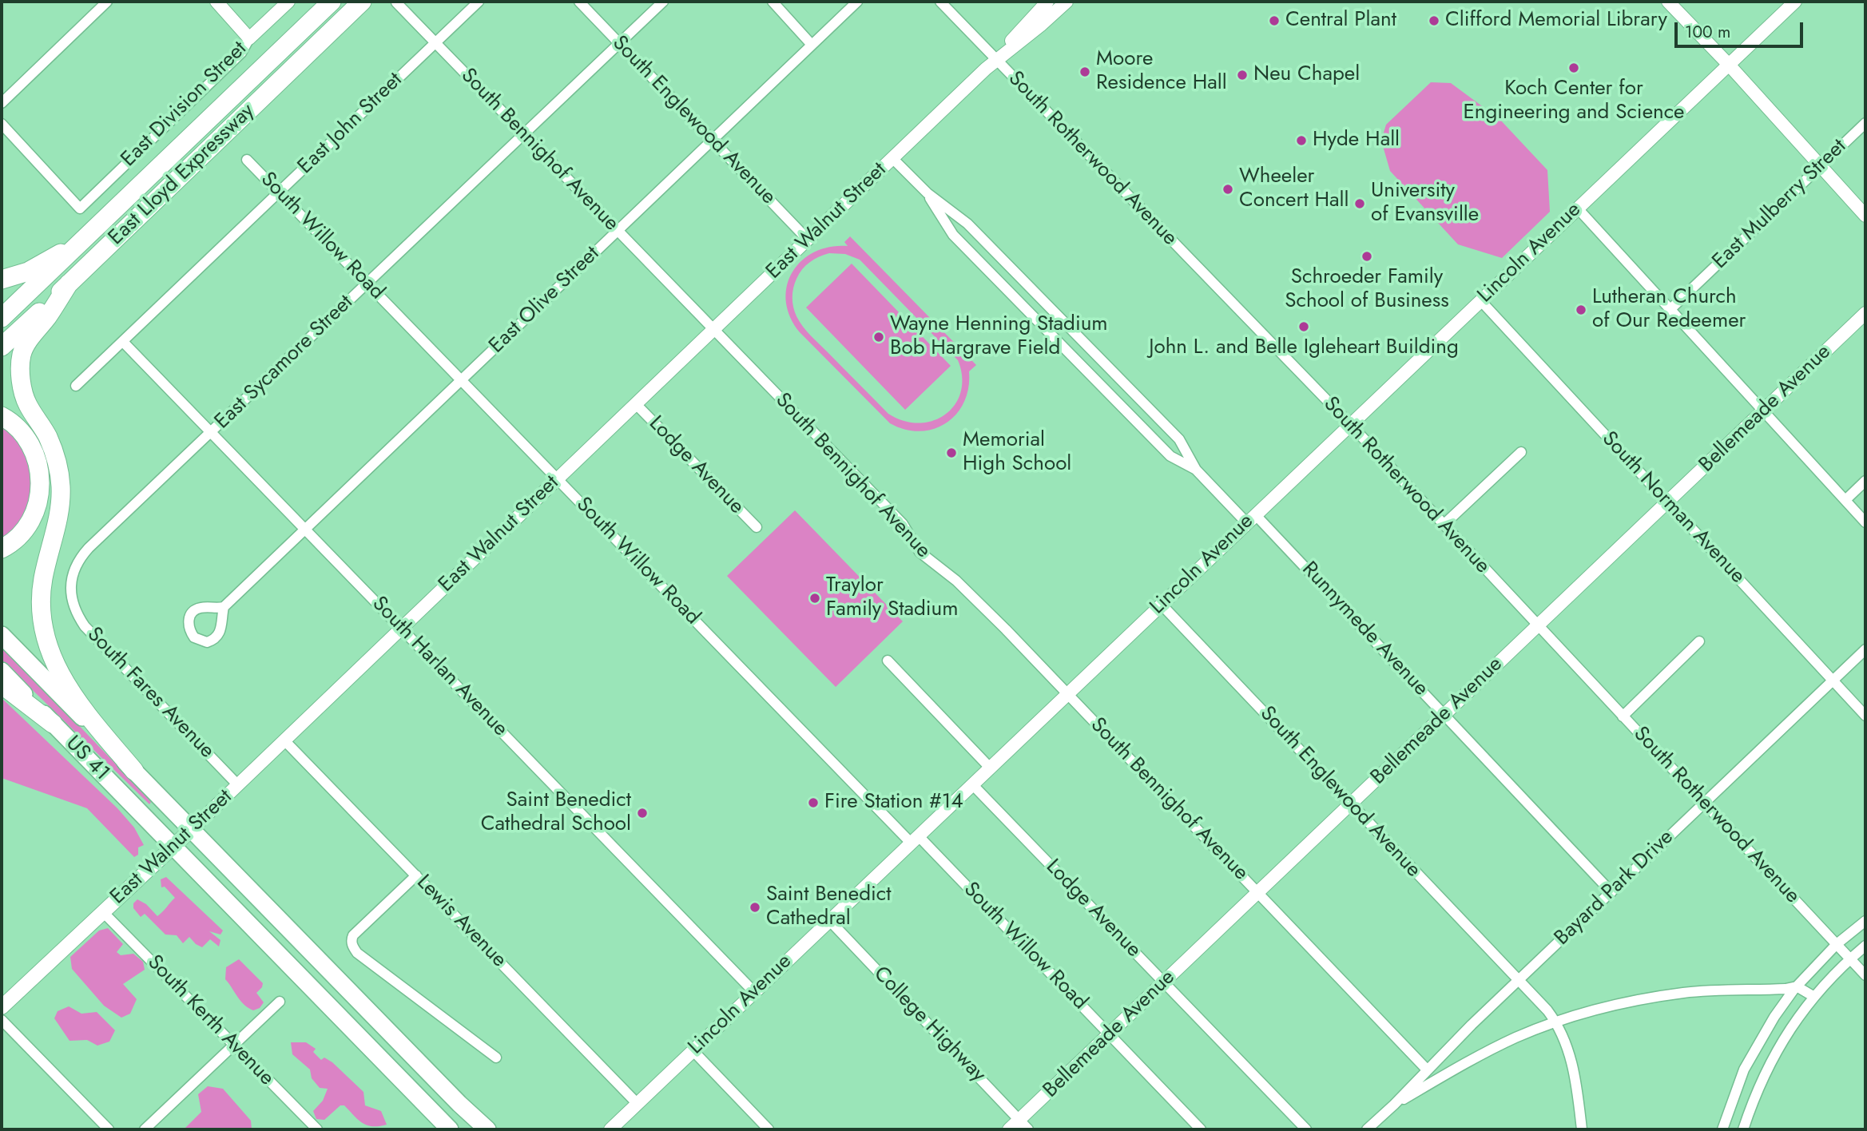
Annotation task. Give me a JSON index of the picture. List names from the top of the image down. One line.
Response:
{"streets":{"highway":["East Lloyd Expressway","US 41"],"main road":["East Walnut Street"],"street":["East Division Street","South Englewood Avenue","East John Street","South Bennighof Avenue","South Rotherwood Avenue","East Mulberry Street","South Willow Road","Lincoln Avenue","East Olive Street","East Sycamore Street","Bellemeade Avenue","Lodge Avenue","South Norman Avenue","Runnymede Avenue","South Harlan Avenue","South Fares Avenue","Bayard Park Drive","Lewis Avenue","South Kerth Avenue","College Highway"]},"crossings":[["South Englewood Avenue","East Walnut Street"],["South Englewood Avenue","Lincoln Avenue"],["South Englewood Avenue","East Olive Street"],["South Englewood Avenue","East Sycamore Street"],["South Englewood Avenue","Bellemeade Avenue"],["South Englewood Avenue","Bayard Park Drive"],["East John Street","South Bennighof Avenue"],["East John Street","South Willow Road"],["East John Street","South Harlan Avenue"],["South Bennighof Avenue","East Walnut Street"],["South Bennighof Avenue","Lincoln Avenue"],["South Bennighof Avenue","East Olive Street"],["South Bennighof Avenue","East Sycamore Street"],["South Bennighof Avenue","Bellemeade Avenue"],["South Bennighof Avenue","Bayard Park Drive"],["South Rotherwood Avenue","East Walnut Street"],["South Rotherwood Avenue","Lincoln Avenue"],["South Rotherwood Avenue","Bellemeade Avenue"],["South Rotherwood Avenue","Bayard Park Drive"],["East Walnut Street","South Willow Road"],["East Walnut Street","Lodge Avenue"],["East Walnut Street","Runnymede Avenue"],["East Walnut Street","South Harlan Avenue"],["East Walnut Street","South Fares Avenue"],["East Walnut Street","US 41"],["East Walnut Street","Lewis Avenue"],["East Walnut Street","South Kerth Avenue"],["South Willow Road","Lincoln Avenue"],["South Willow Road","East Olive Street"],["South Willow Road","East Sycamore Street"],["South Willow Road","Bellemeade Avenue"],["Lincoln Avenue","Lodge Avenue"],["Lincoln Avenue","South Norman Avenue"],["Lincoln Avenue","Runnymede Avenue"],["Lincoln Avenue","South Harlan Avenue"],["Lincoln Avenue","Lewis Avenue"],["Lincoln Avenue","College Highway"],["East Olive Street","South Harlan Avenue"],["East Sycamore Street","South Harlan Avenue"],["East Sycamore Street","South Fares Avenue"],["Bellemeade Avenue","Lodge Avenue"],["Bellemeade Avenue","South Norman Avenue"],["Bellemeade Avenue","Runnymede Avenue"],["Bellemeade Avenue","College Highway"],["South Norman Avenue","Bayard Park Drive"],["Runnymede Avenue","Bayard Park Drive"]],"places":["Central Plant","Clifford Memorial Library","Koch Center for Engineering and Science","Moore Residence Hall","Neu Chapel","Hyde Hall","Wheeler Concert Hall","University of Evansville","Schroeder Family School of Business","Lutheran Church of Our Redeemer","John L. and Belle Igleheart Building","Wayne Henning Stadium Bob Hargrave Field","Memorial High School","Traylor Family Stadium","Fire Station #14","Saint Benedict Cathedral School","Saint Benedict Cathedral"],"scale_bar":"100 m"}
